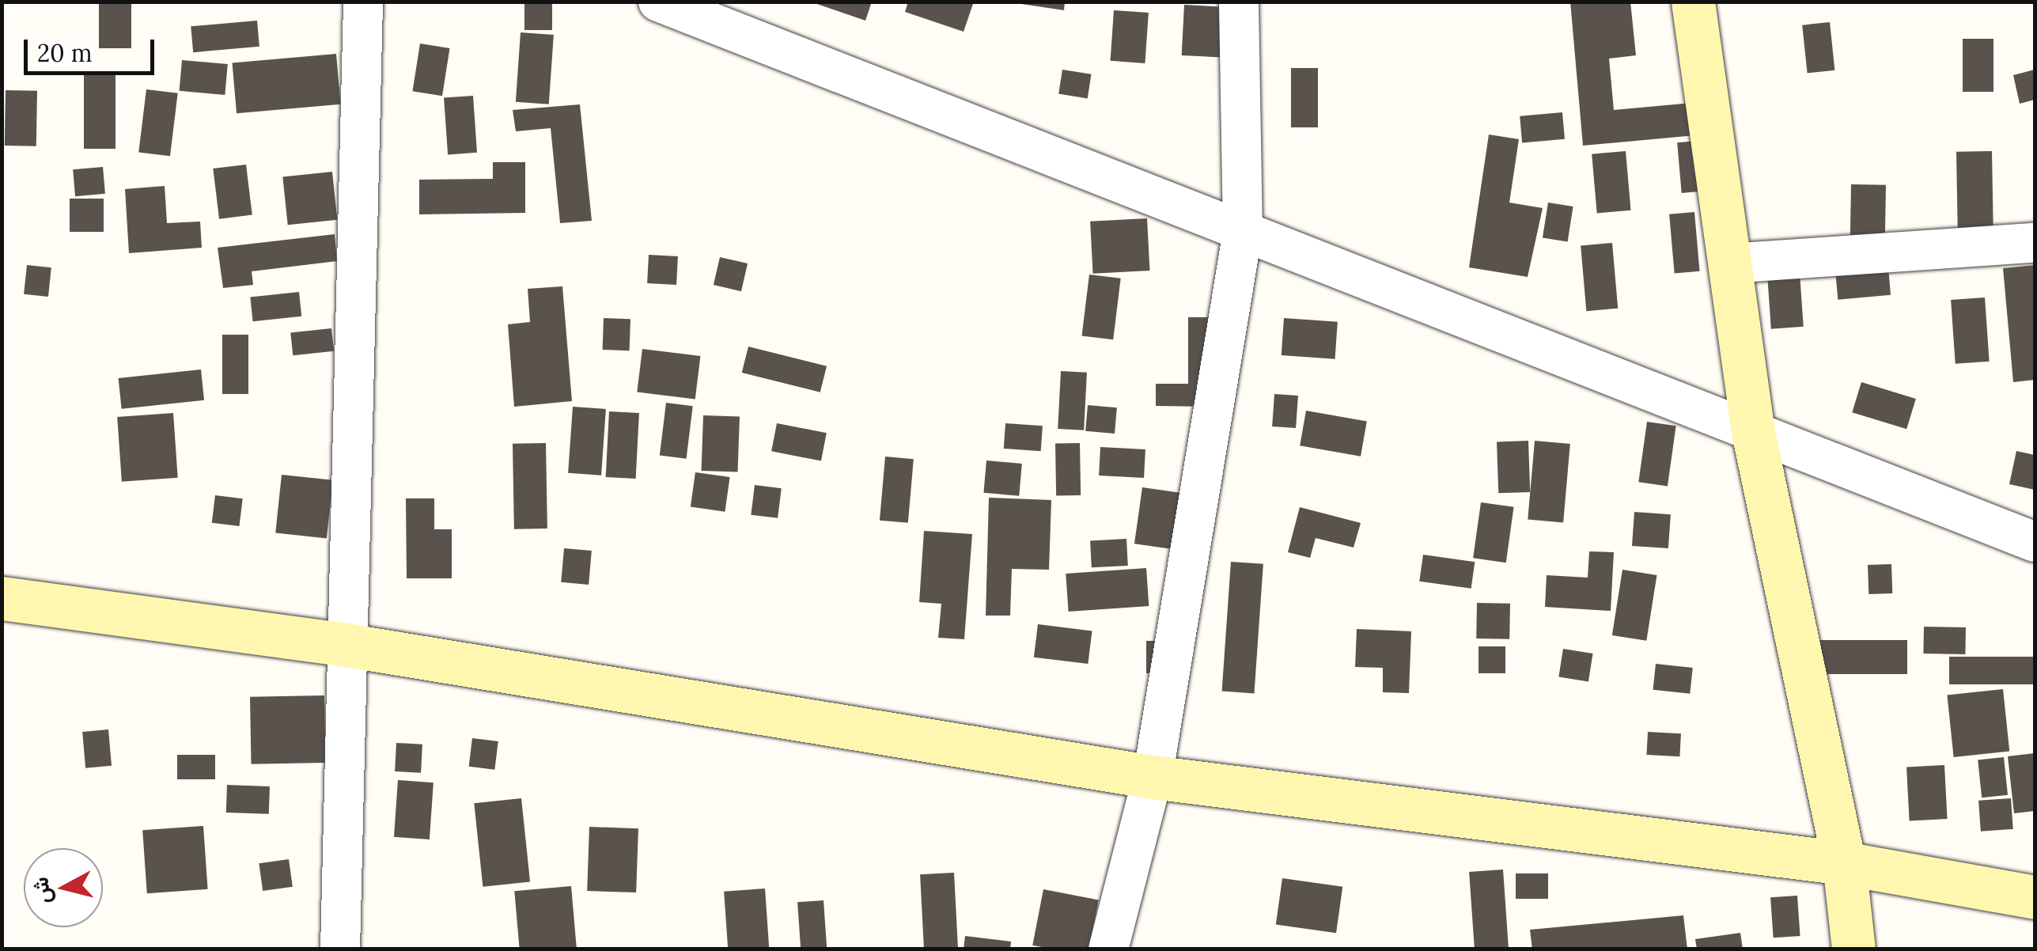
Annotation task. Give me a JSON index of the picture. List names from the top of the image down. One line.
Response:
{"scale_bar":"20 m","north":"left"}
